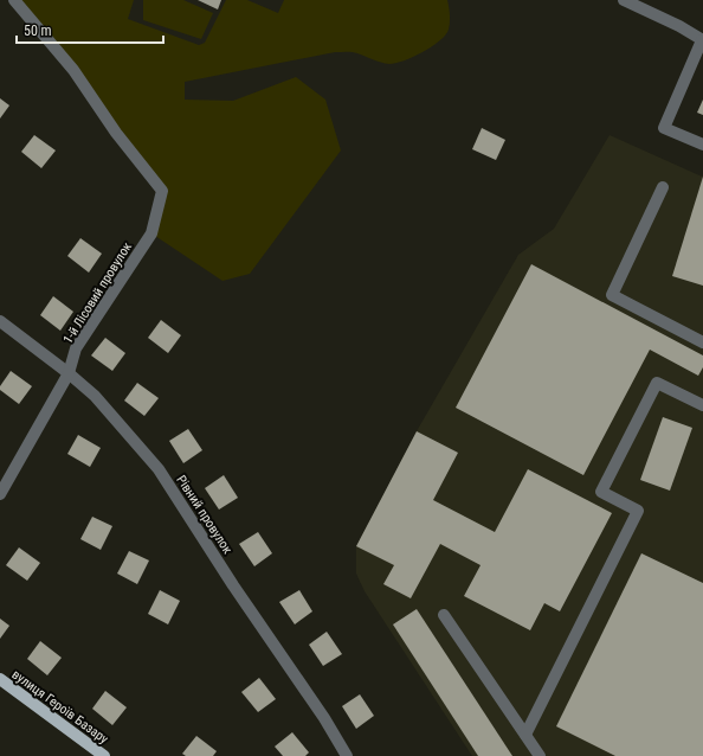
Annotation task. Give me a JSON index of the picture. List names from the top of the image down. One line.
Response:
{"streets":{"main road":["вулиця Героїв Базару"],"street":["1-й Лісовий провулок","Рівний провулок"]},"crossings":[["1-й Лісовий провулок","Рівний провулок"]],"scale_bar":"50 m"}
